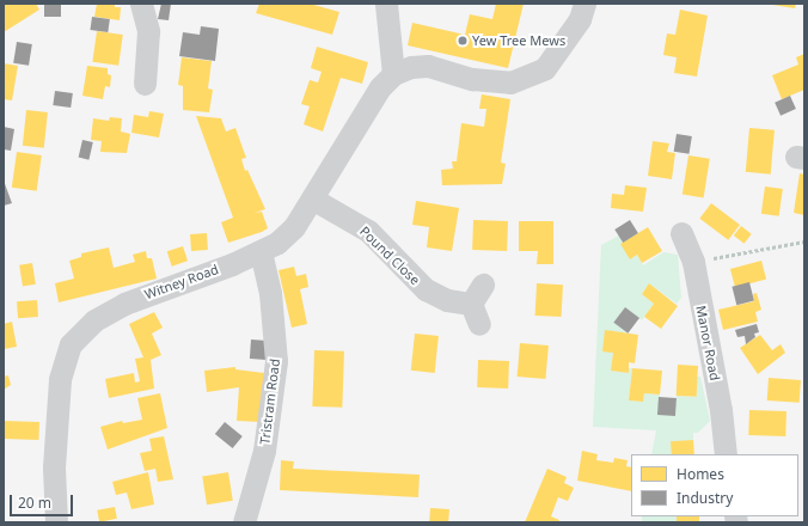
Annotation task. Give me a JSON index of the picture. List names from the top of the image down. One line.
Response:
{"streets":{"street":["Pound Close","Witney Road","Manor Road","Tristram Road"]},"crossings":[["Pound Close","Witney Road"],["Witney Road","Tristram Road"]],"places":["Yew Tree Mews"],"legend":["Homes","Industry"],"scale_bar":"20 m"}
